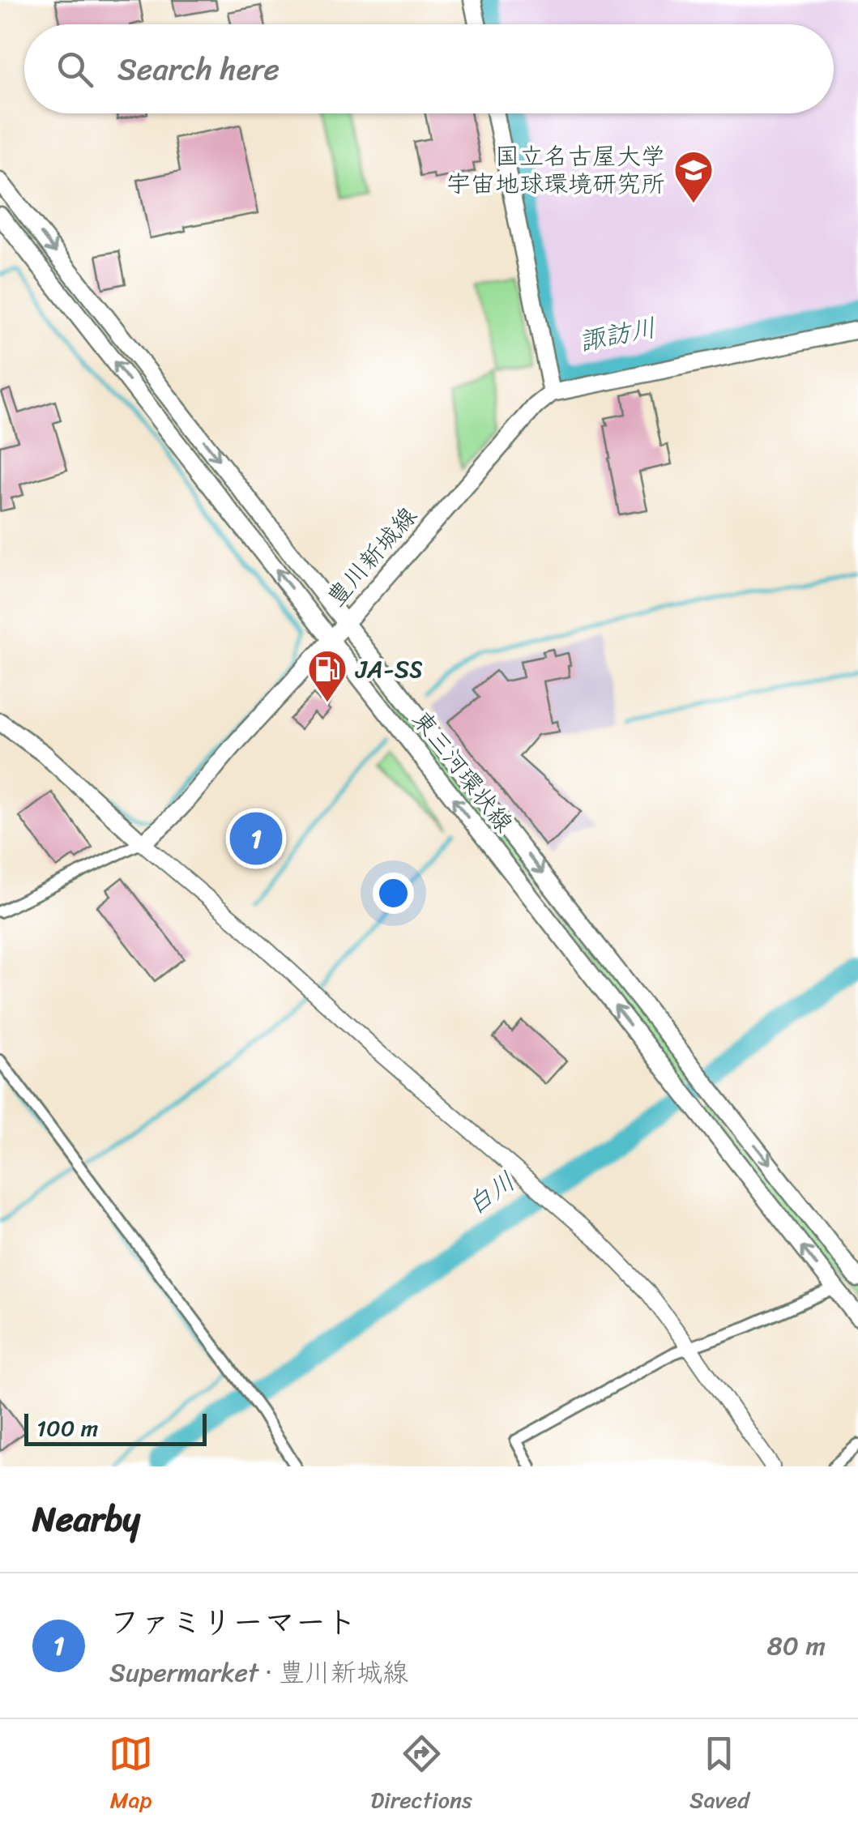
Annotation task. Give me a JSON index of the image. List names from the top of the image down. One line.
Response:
{"streets":{"main road":["豊川新城線","東三河環状線"]},"crossings":[["豊川新城線","東三河環状線"]],"water":["諏訪川","白川"],"places":{"school or university":["国立名古屋大学 宇宙地球環境研究所"],"fuel station":["JA-SS"]},"scale_bar":"100 m","page":{"search":"Search here","pins":"1","scale":"100 m","heading":"Nearby","list":[{"mark":"1","name":"ファミリーマート","note":"Supermarket · 豊川新城線","value":"80 m"}],"nav":["Map","Directions","Saved"]}}
